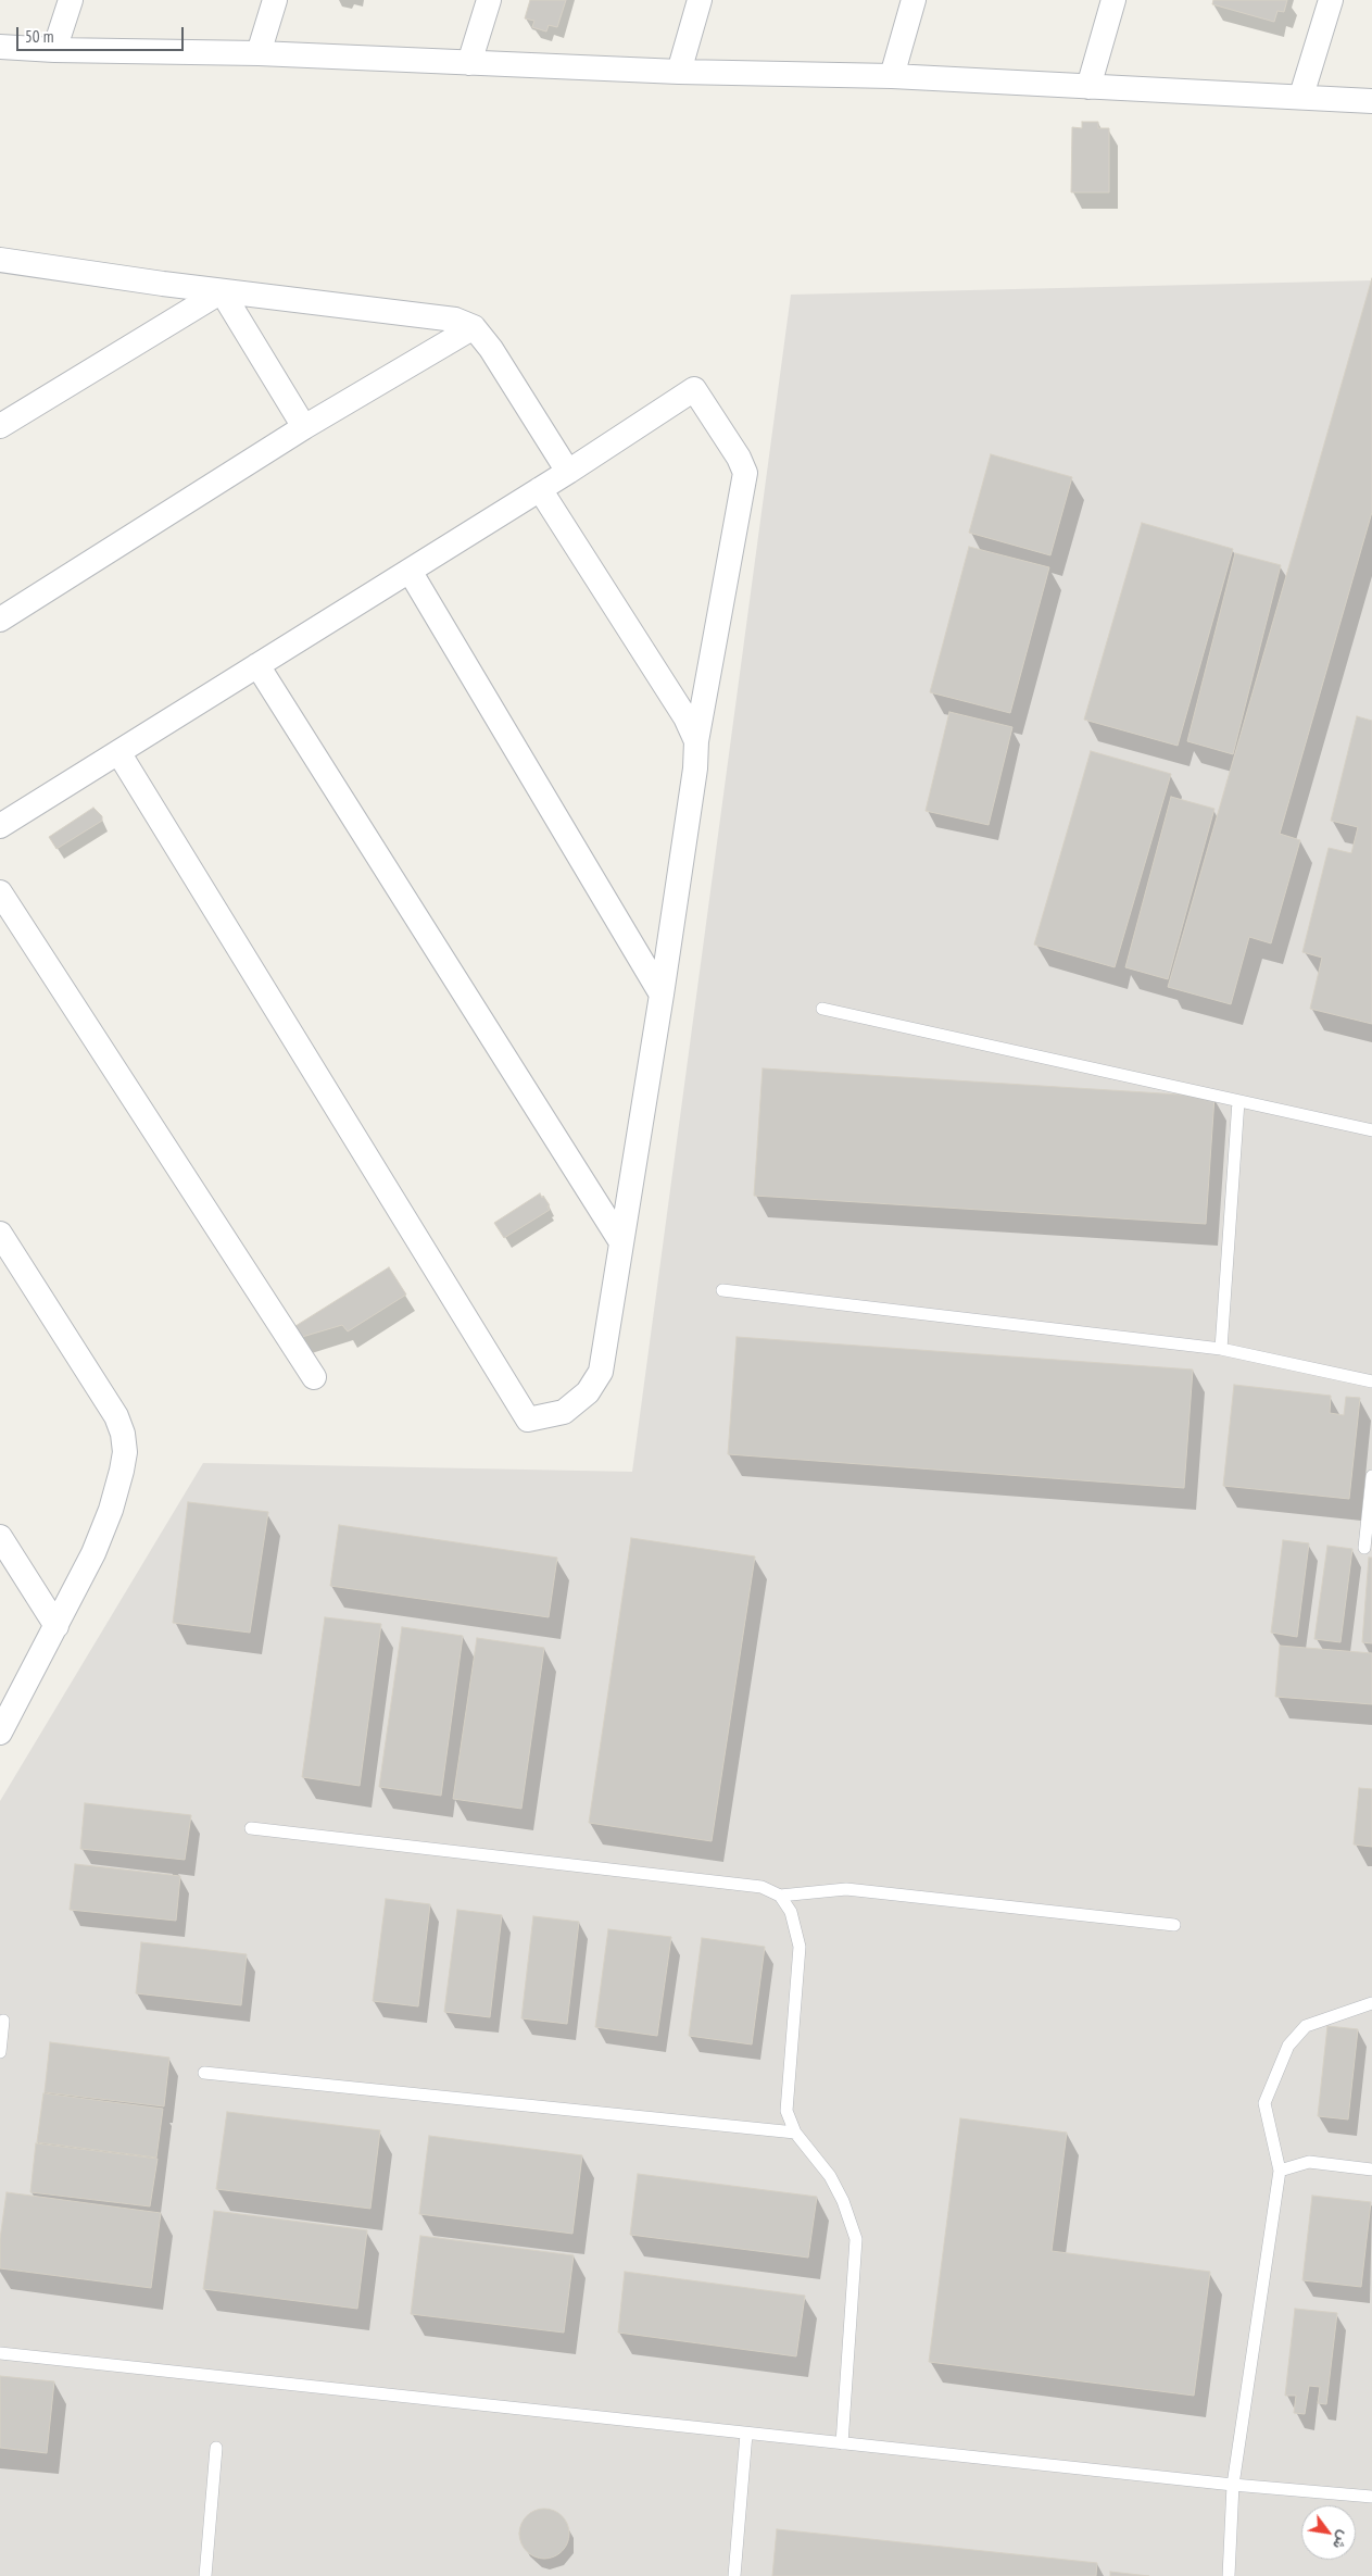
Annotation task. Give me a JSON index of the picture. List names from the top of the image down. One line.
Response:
{"scale_bar":"50 m","north":"bottom right"}
